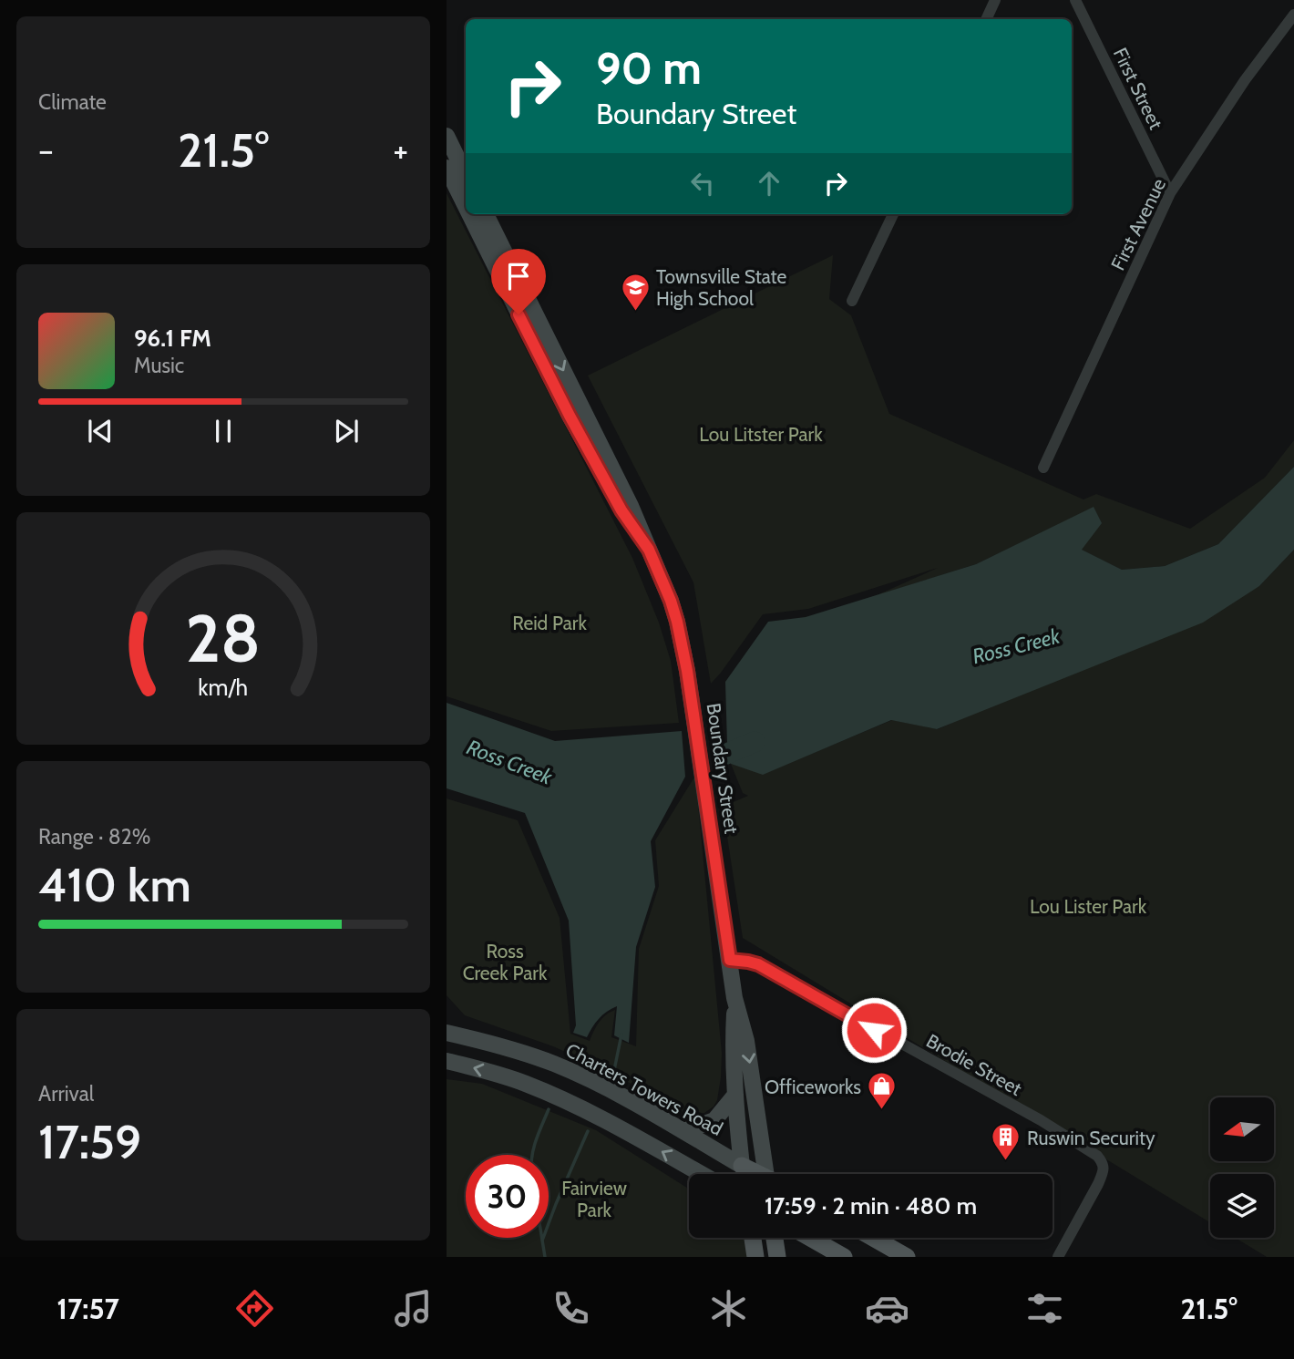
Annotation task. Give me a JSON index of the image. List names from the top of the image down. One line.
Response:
{"streets":{"main road":["Boundary Street","Charters Towers Road"],"street":["First Street","First Avenue","Brodie Street"]},"crossings":[["First Street","First Avenue"],["Boundary Street","Brodie Street"],["Boundary Street","Charters Towers Road"]],"water":["Ross Creek"],"parks":["Lou Litster Park","Reid Park","Lou Lister Park","Ross Creek Park","Fairview Park"],"places":{"school or university":["Townsville State High School"],"shop":["Officeworks"],"building":["Ruswin Security"]},"north":"left","page":{"tile":["Climate",["Range · 82%","410 km"],["Arrival","17:59"]],"turn":["90 m","Boundary Street"],"heat":["−","21.5°","+"],"song":["96.1 FM","Music"],"limit":"30","trip":"17:59 · 2 min · 480 m","tabs":["17:57","21.5°"],"gauge":["28","km/h"]}}
